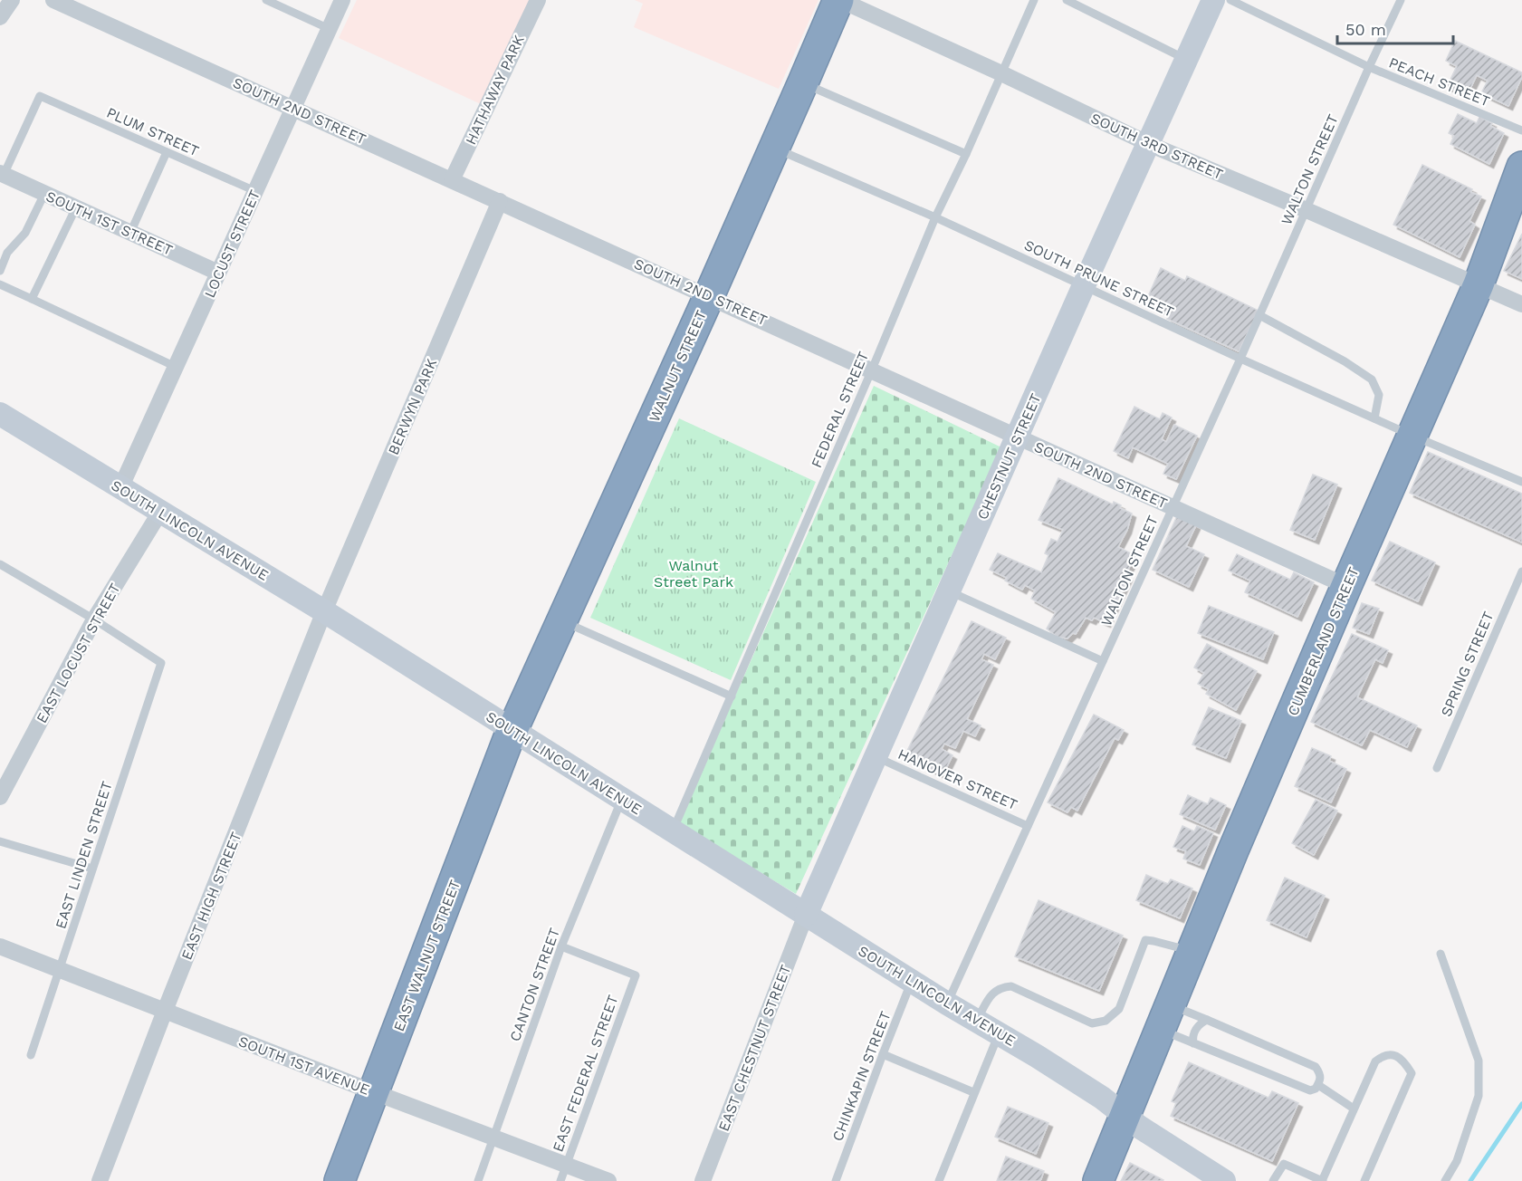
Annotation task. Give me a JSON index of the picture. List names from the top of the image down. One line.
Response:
{"streets":{"highway":["WALNUT STREET","CUMBERLAND STREET","EAST WALNUT STREET"],"main road":["CHESTNUT STREET","SOUTH LINCOLN AVENUE"],"street":["HATHAWAY PARK","SOUTH 2ND STREET","SOUTH 3RD STREET","SOUTH 1ST STREET","LOCUST STREET","BERWYN PARK","EAST LOCUST STREET","EAST HIGH STREET","EAST CHESTNUT STREET","SOUTH 1ST AVENUE"],"lane":["PEACH STREET","PLUM STREET","WALTON STREET","SOUTH PRUNE STREET","FEDERAL STREET","SPRING STREET","HANOVER STREET","EAST LINDEN STREET","CANTON STREET","EAST FEDERAL STREET","CHINKAPIN STREET"]},"crossings":[["PEACH STREET","WALTON STREET"],["HATHAWAY PARK","SOUTH 2ND STREET"],["SOUTH 2ND STREET","WALTON STREET"],["SOUTH 2ND STREET","LOCUST STREET"],["SOUTH 2ND STREET","WALNUT STREET"],["SOUTH 2ND STREET","BERWYN PARK"],["SOUTH 2ND STREET","FEDERAL STREET"],["SOUTH 2ND STREET","CHESTNUT STREET"],["SOUTH 2ND STREET","CUMBERLAND STREET"],["PLUM STREET","SOUTH 1ST STREET"],["PLUM STREET","LOCUST STREET"],["SOUTH 3RD STREET","WALTON STREET"],["SOUTH 3RD STREET","WALNUT STREET"],["SOUTH 3RD STREET","FEDERAL STREET"],["SOUTH 3RD STREET","CHESTNUT STREET"],["SOUTH 3RD STREET","CUMBERLAND STREET"],["WALTON STREET","SOUTH PRUNE STREET"],["WALTON STREET","SOUTH LINCOLN AVENUE"],["WALTON STREET","HANOVER STREET"],["SOUTH 1ST STREET","LOCUST STREET"],["LOCUST STREET","SOUTH LINCOLN AVENUE"],["SOUTH PRUNE STREET","WALNUT STREET"],["SOUTH PRUNE STREET","FEDERAL STREET"],["SOUTH PRUNE STREET","CHESTNUT STREET"],["SOUTH PRUNE STREET","CUMBERLAND STREET"],["WALNUT STREET","SOUTH LINCOLN AVENUE"],["WALNUT STREET","EAST WALNUT STREET"],["BERWYN PARK","SOUTH LINCOLN AVENUE"],["BERWYN PARK","EAST HIGH STREET"],["FEDERAL STREET","SOUTH LINCOLN AVENUE"],["CHESTNUT STREET","SOUTH LINCOLN AVENUE"],["CHESTNUT STREET","HANOVER STREET"],["CHESTNUT STREET","EAST CHESTNUT STREET"],["SOUTH LINCOLN AVENUE","CUMBERLAND STREET"],["SOUTH LINCOLN AVENUE","EAST LOCUST STREET"],["SOUTH LINCOLN AVENUE","EAST HIGH STREET"],["SOUTH LINCOLN AVENUE","EAST WALNUT STREET"],["SOUTH LINCOLN AVENUE","CANTON STREET"],["SOUTH LINCOLN AVENUE","EAST CHESTNUT STREET"],["SOUTH LINCOLN AVENUE","CHINKAPIN STREET"],["EAST LOCUST STREET","EAST LINDEN STREET"],["EAST LINDEN STREET","SOUTH 1ST AVENUE"],["EAST HIGH STREET","SOUTH 1ST AVENUE"],["EAST WALNUT STREET","SOUTH 1ST AVENUE"],["CANTON STREET","SOUTH 1ST AVENUE"],["CANTON STREET","EAST FEDERAL STREET"],["SOUTH 1ST AVENUE","EAST FEDERAL STREET"]],"parks":["Walnut Street Park"],"scale_bar":"50 m"}
